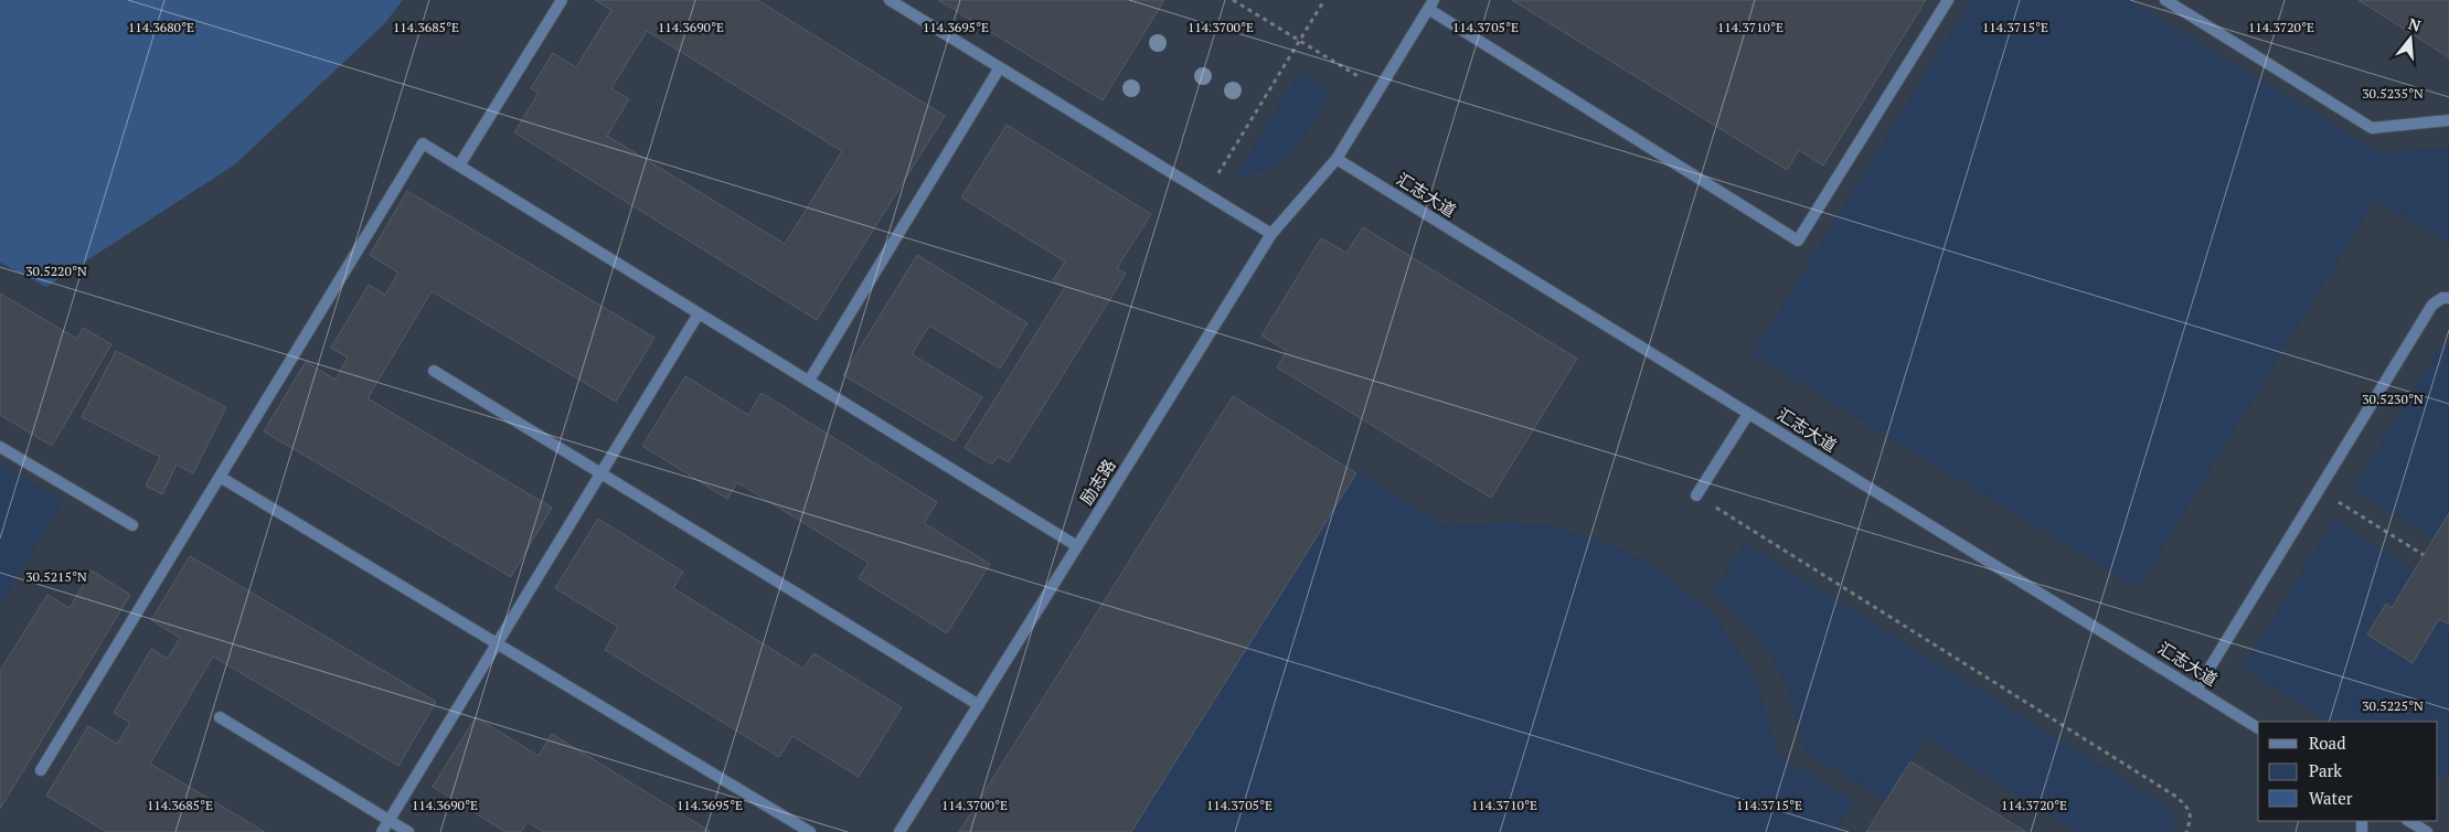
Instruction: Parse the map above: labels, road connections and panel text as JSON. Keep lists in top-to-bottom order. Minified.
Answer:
{"streets":{"street":["汇志大道","励志路"]},"crossings":[["汇志大道","励志路"]],"legend":["Road","Park","Water"],"north":"top","coordinates":["114.3680°E","114.3685°E","114.3690°E","114.3695°E","114.3700°E","114.3705°E","114.3710°E","114.3715°E","114.3720°E","30.5235°N","30.5220°N","30.5230°N","30.5215°N","30.5225°N"]}
